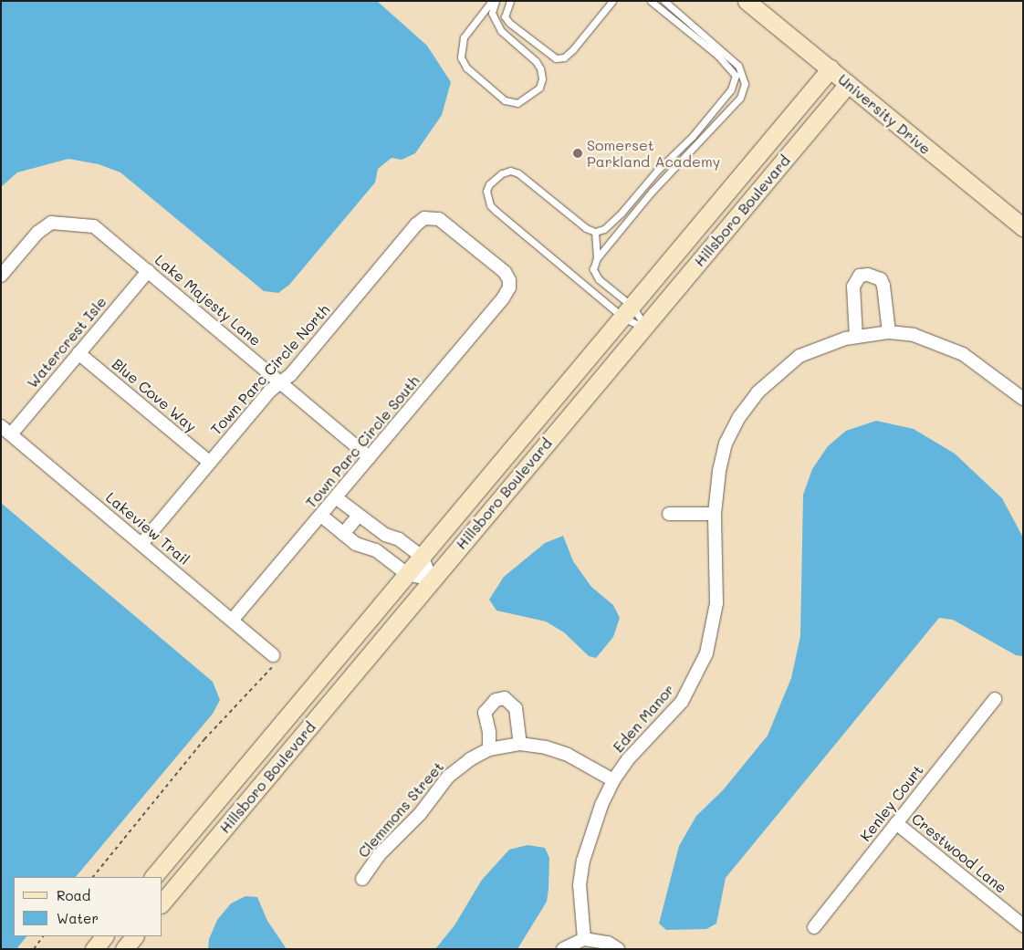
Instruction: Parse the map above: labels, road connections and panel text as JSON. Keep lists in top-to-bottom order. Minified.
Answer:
{"streets":{"street":["University Drive","Hillsboro Boulevard","Lake Majesty Lane","Watercrest Isle","Town Parc Circle North","Blue Cove Way","Town Parc Circle South","Lakeview Trail","Eden Manor","Kenley Court","Clemmons Street","Crestwood Lane"]},"crossings":[["University Drive","Hillsboro Boulevard"],["Lake Majesty Lane","Watercrest Isle"],["Lake Majesty Lane","Town Parc Circle North"],["Lake Majesty Lane","Town Parc Circle South"],["Watercrest Isle","Blue Cove Way"],["Watercrest Isle","Lakeview Trail"],["Town Parc Circle North","Blue Cove Way"],["Town Parc Circle North","Town Parc Circle South"],["Town Parc Circle North","Lakeview Trail"],["Town Parc Circle South","Lakeview Trail"],["Eden Manor","Clemmons Street"],["Kenley Court","Crestwood Lane"]],"places":["Somerset Parkland Academy"],"legend":["Road","Water"]}
